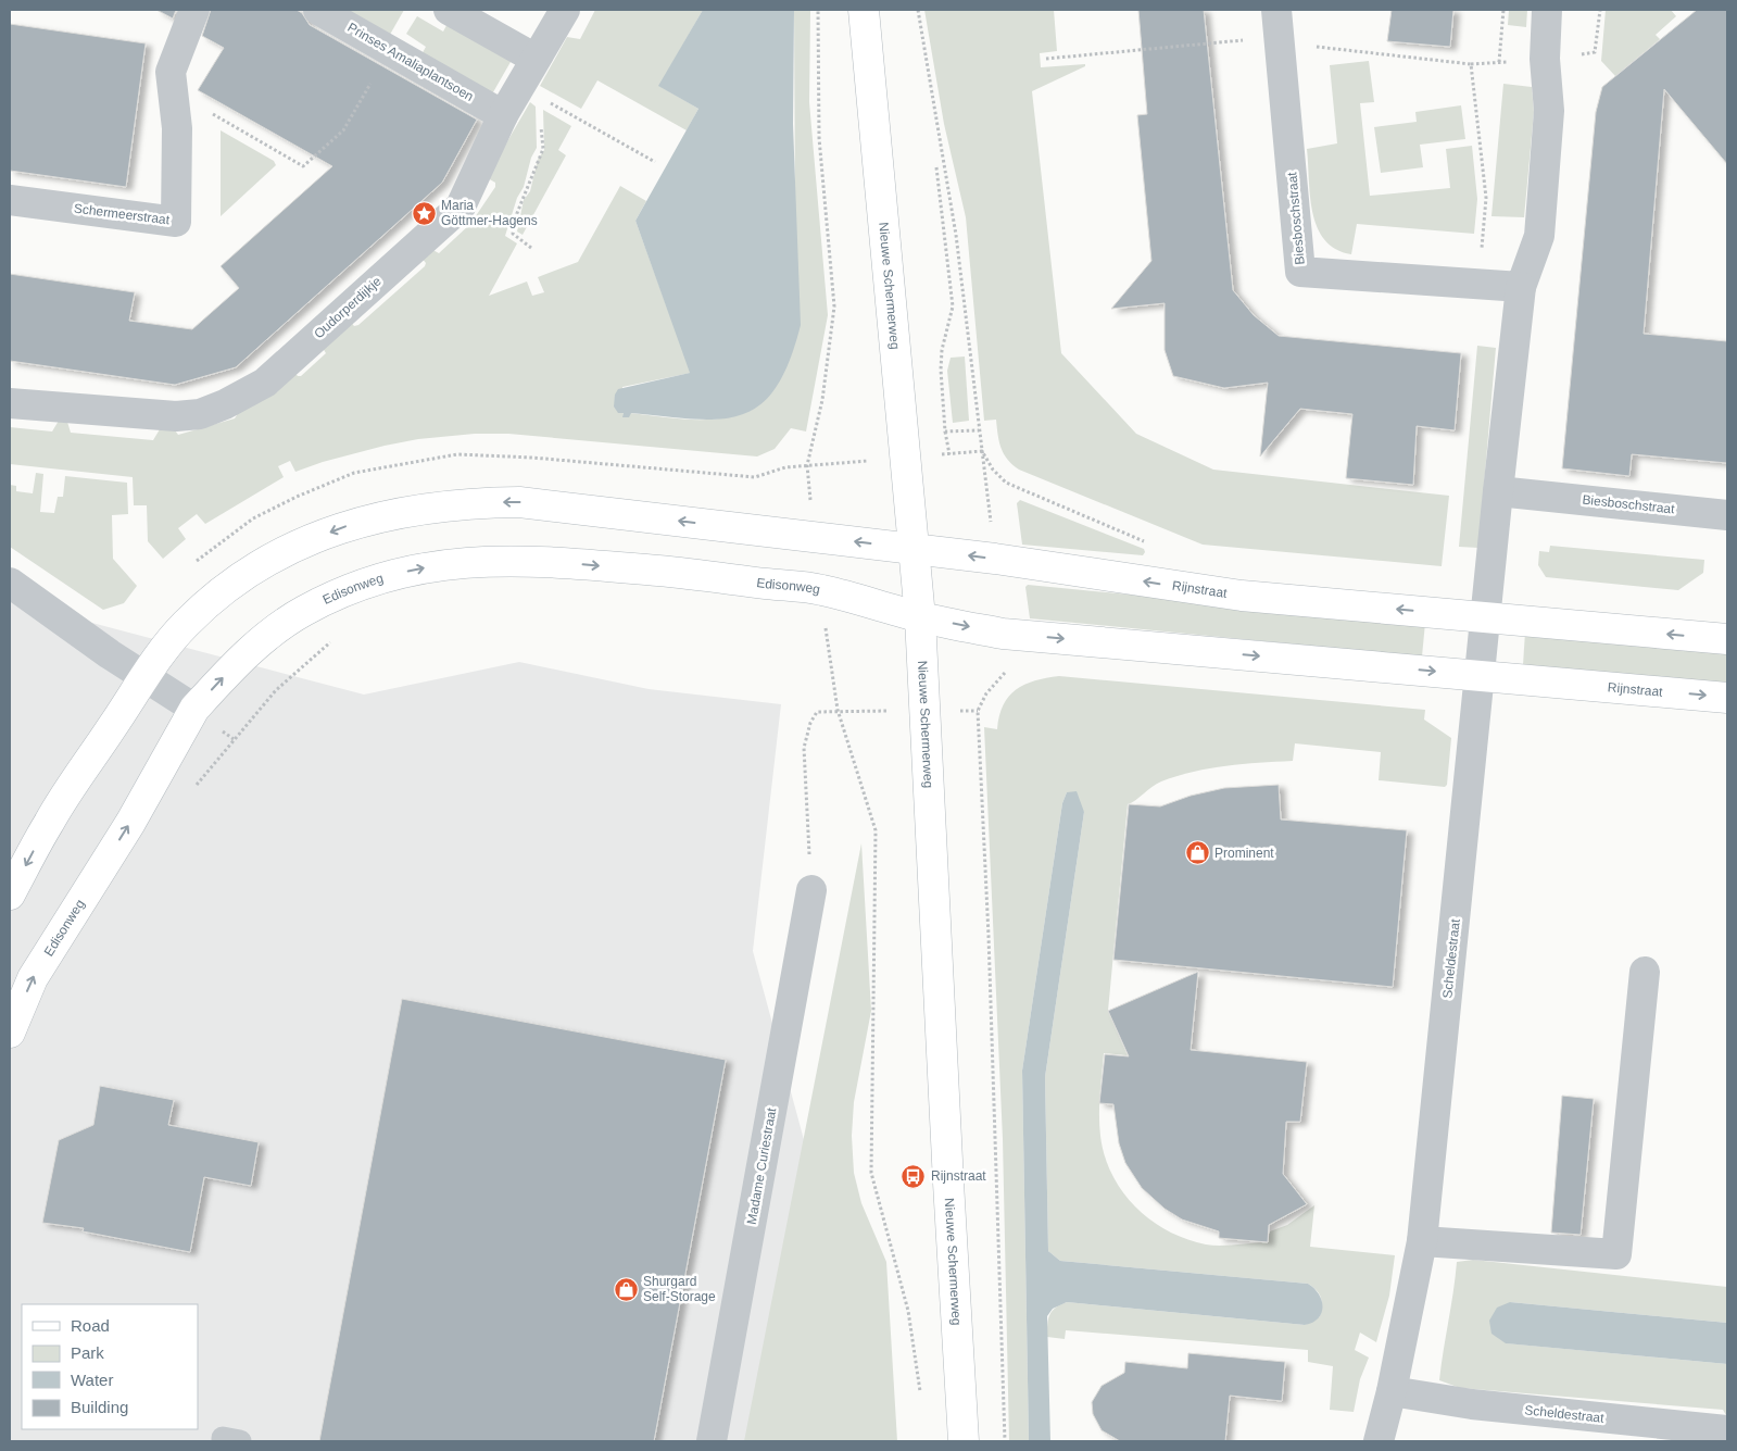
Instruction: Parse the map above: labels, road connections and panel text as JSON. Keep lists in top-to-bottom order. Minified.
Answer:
{"streets":{"street":["Prinses Amaliaplantsoen","Schermeerstraat","Biesboschstraat","Nieuwe Schermerweg","Oudorperdijkje","Edisonweg","Rijnstraat","Scheldestraat","Madame Curiestraat"]},"crossings":[["Prinses Amaliaplantsoen","Oudorperdijkje"],["Nieuwe Schermerweg","Edisonweg"],["Nieuwe Schermerweg","Rijnstraat"],["Edisonweg","Rijnstraat"],["Rijnstraat","Scheldestraat"]],"one_way":["Edisonweg"],"places":{"place":["Maria Göttmer-Hagens"],"shop":["Prominent","Shurgard Self-Storage"],"bus stop":["Rijnstraat"]},"legend":["Road","Park","Water","Building"]}
